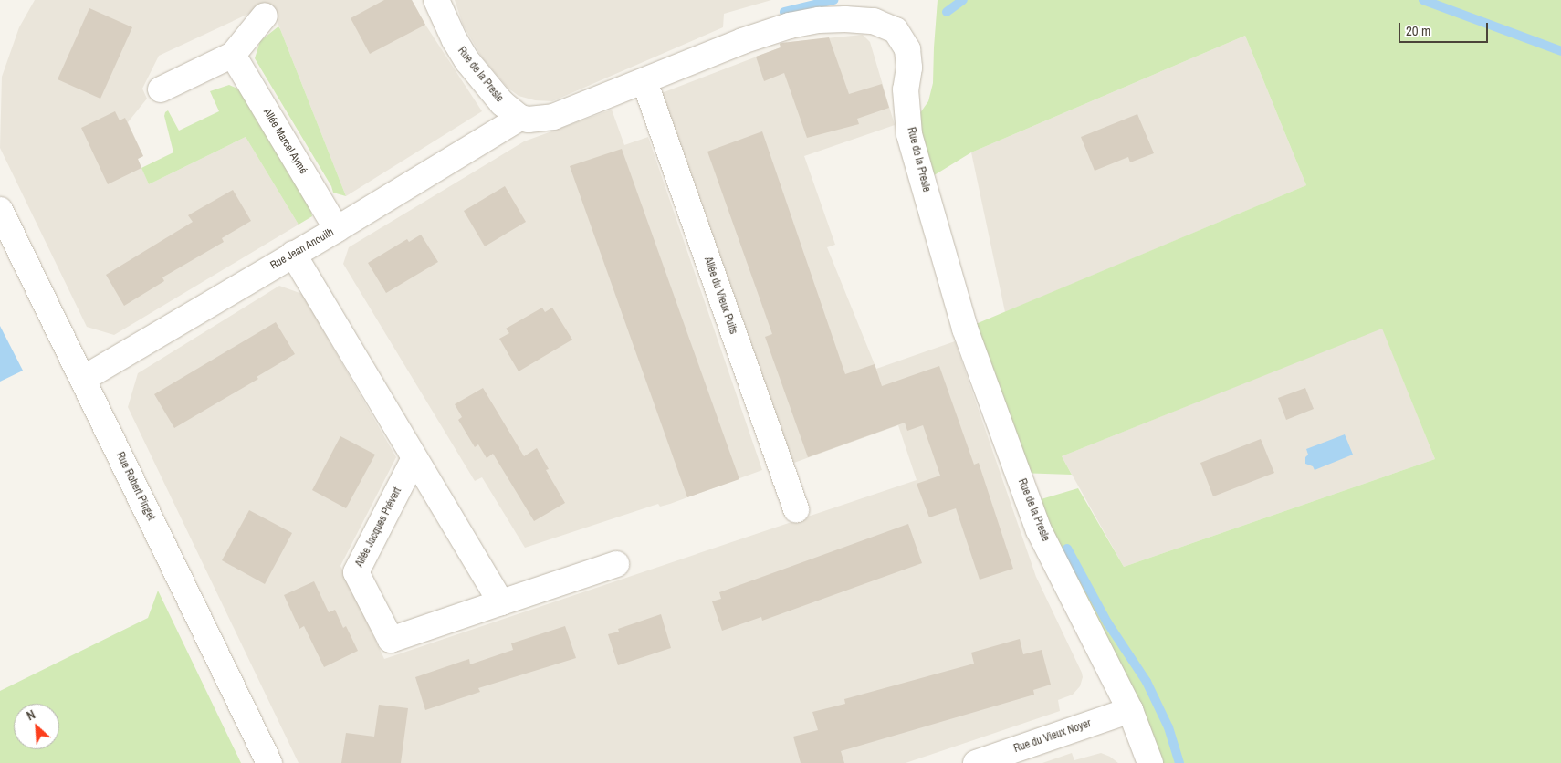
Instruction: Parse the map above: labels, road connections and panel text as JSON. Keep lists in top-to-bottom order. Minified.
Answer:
{"streets":{"street":["Rue de la Presle","Allée Marcel Aymé","Rue Jean Anouilh","Allée du Vieux Puits","Rue Robert Pinget","Allée Jacques Prévert","Rue du Vieux Noyer"]},"crossings":[["Rue de la Presle","Rue Jean Anouilh"],["Rue de la Presle","Allée du Vieux Puits"],["Rue de la Presle","Rue du Vieux Noyer"],["Allée Marcel Aymé","Rue Jean Anouilh"],["Rue Jean Anouilh","Rue Robert Pinget"]],"scale_bar":"20 m","north":"top left"}
